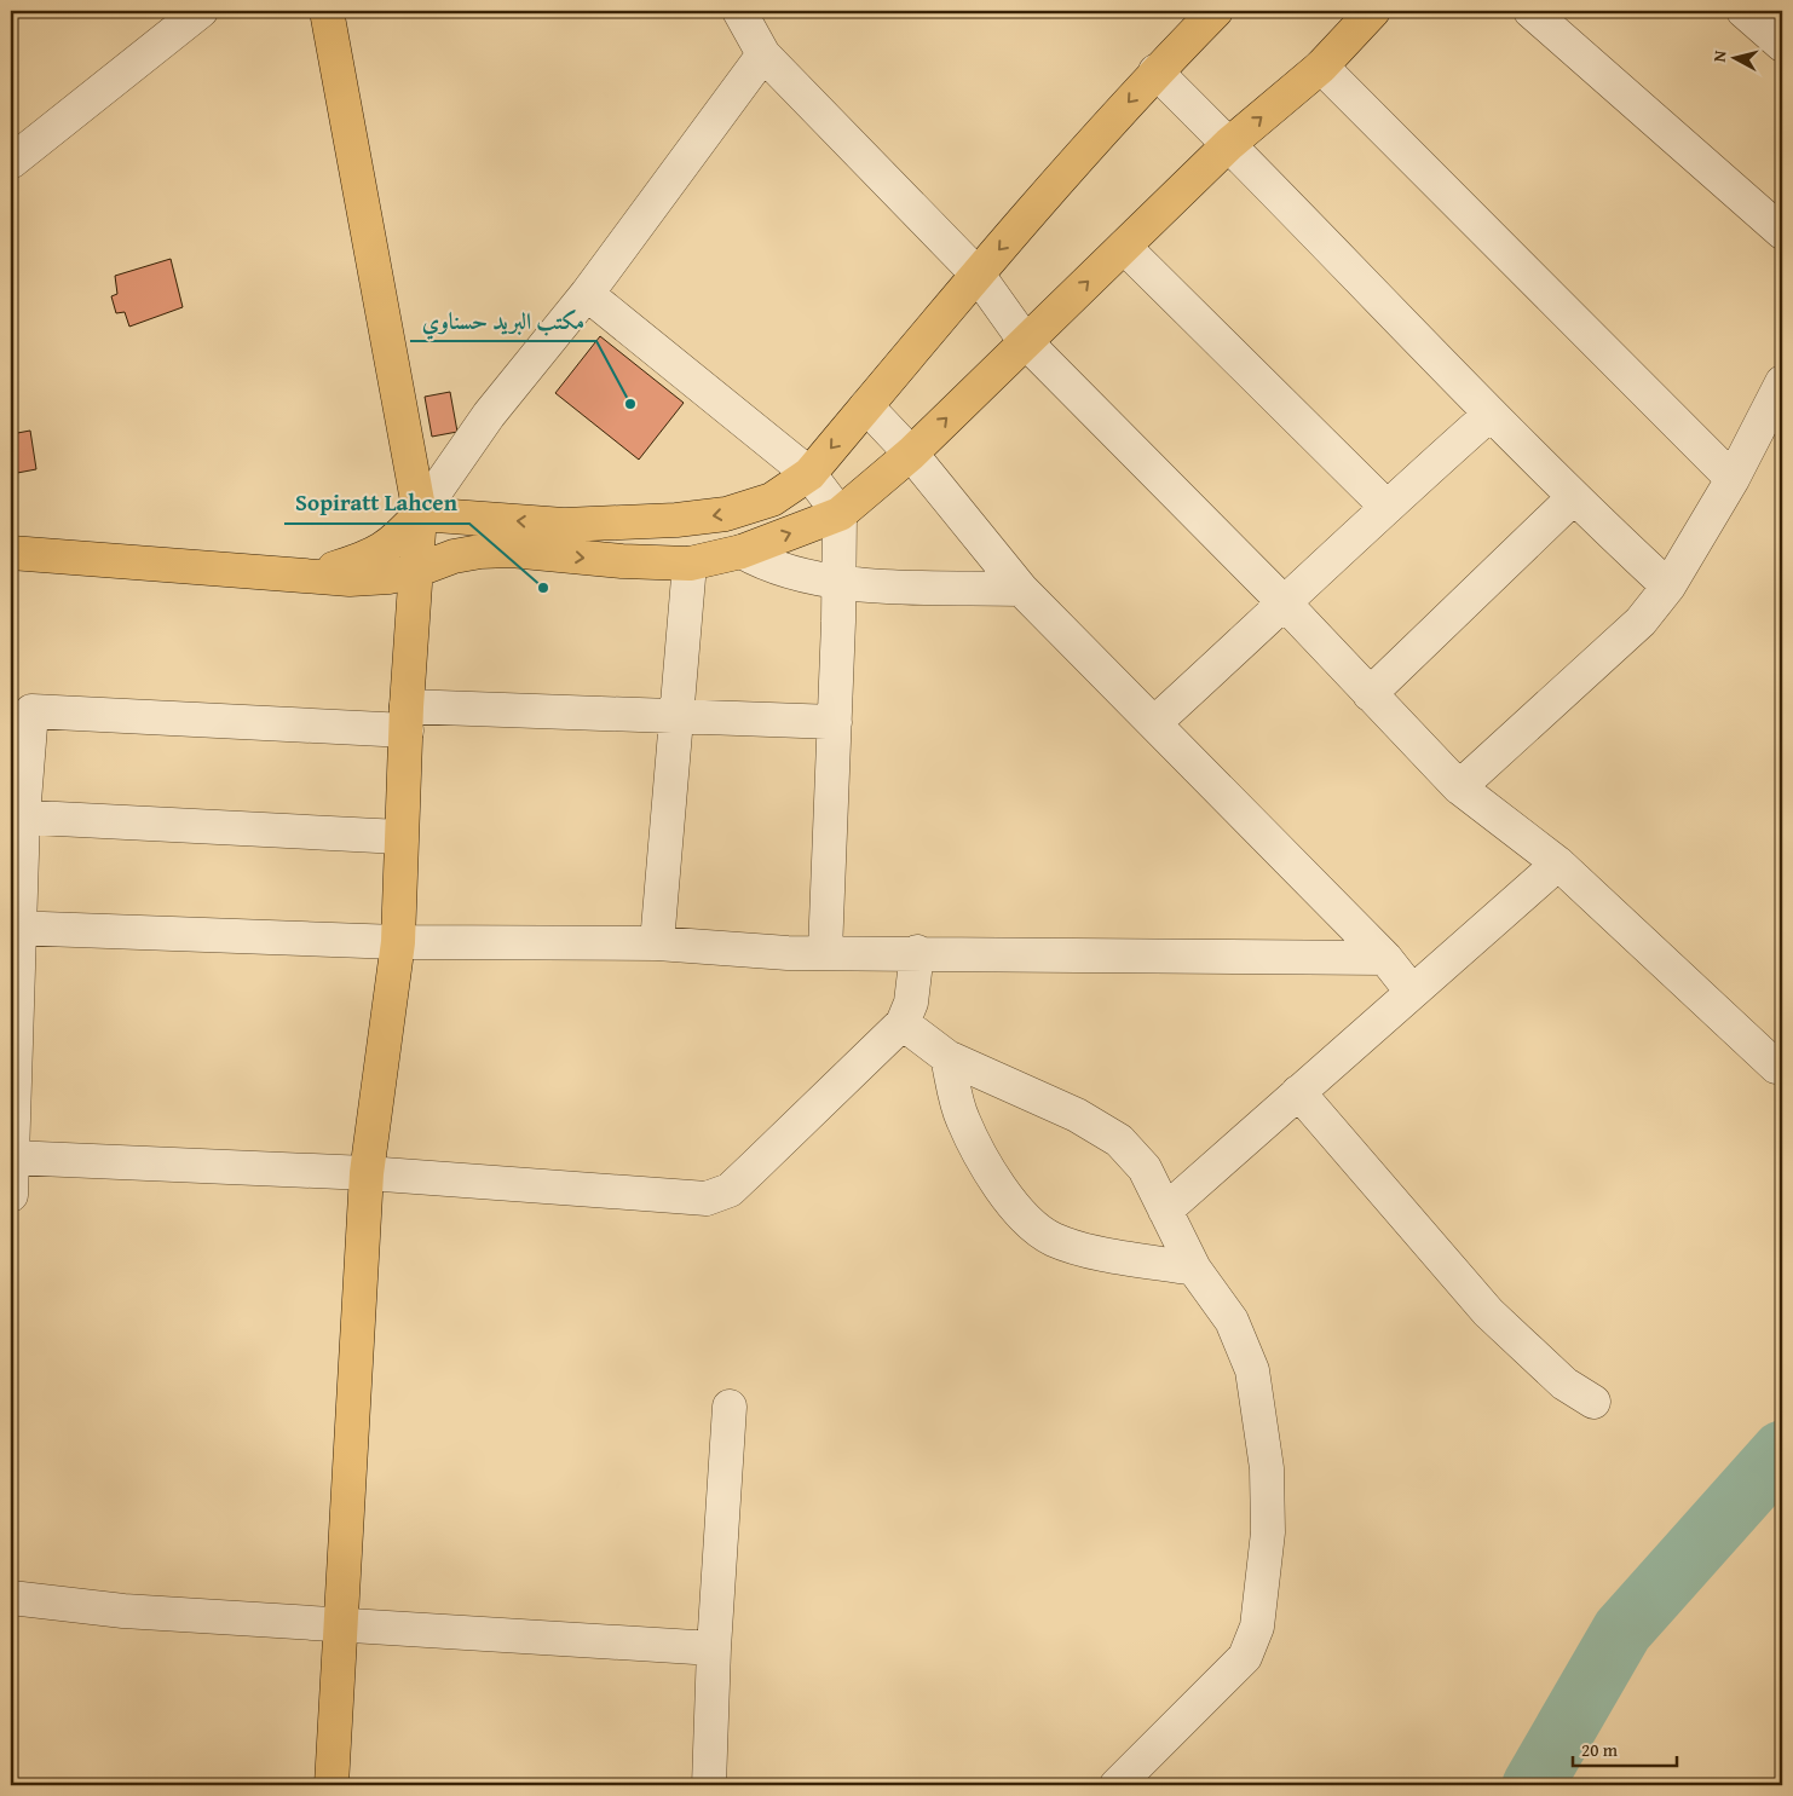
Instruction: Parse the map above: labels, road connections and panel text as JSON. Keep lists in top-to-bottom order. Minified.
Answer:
{"places":["مكتب البريد حسناوي","Sopiratt Lahcen"],"scale_bar":"20 m","north":"left"}
